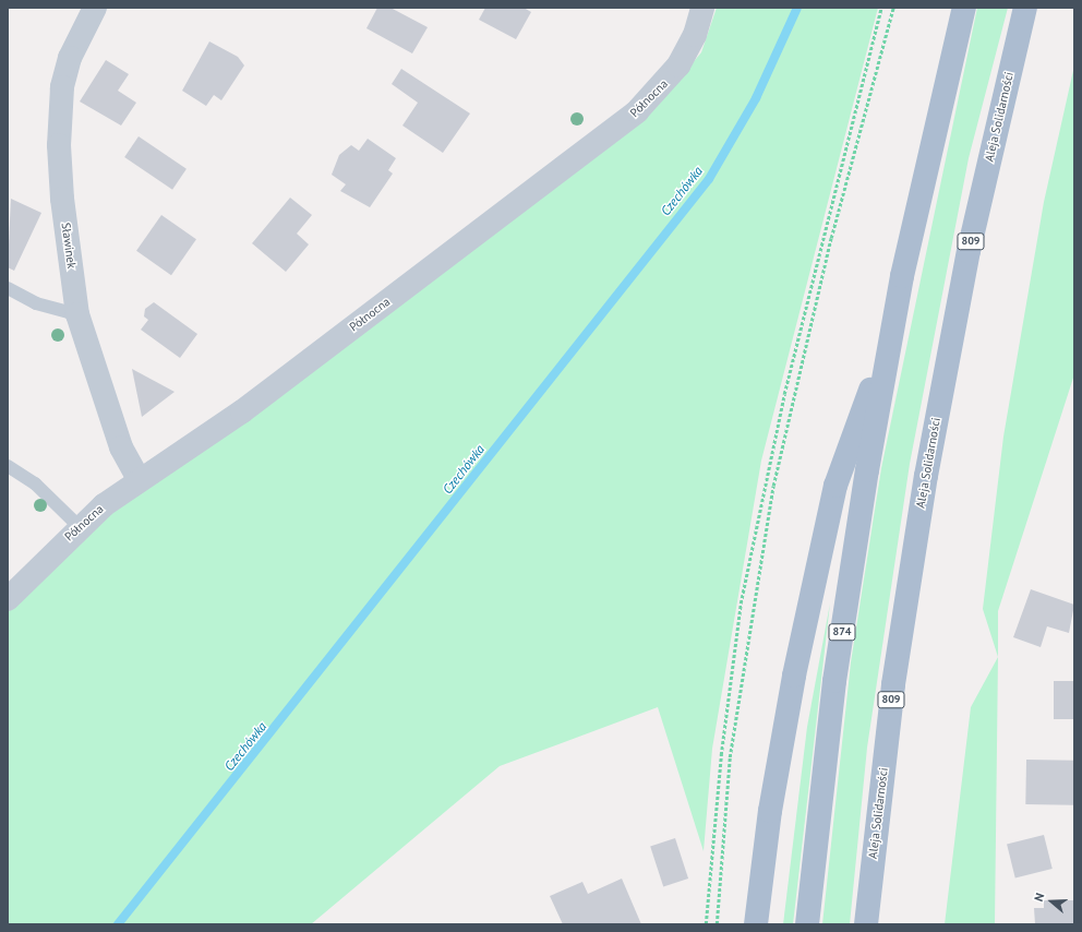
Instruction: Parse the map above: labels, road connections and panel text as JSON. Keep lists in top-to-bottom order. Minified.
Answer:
{"streets":{"main road":["Aleja Solidarności","809","874"],"street":["Północna","Sławinek"]},"crossings":[["Północna","Sławinek"]],"water":["Czechówka"],"north":"left"}
